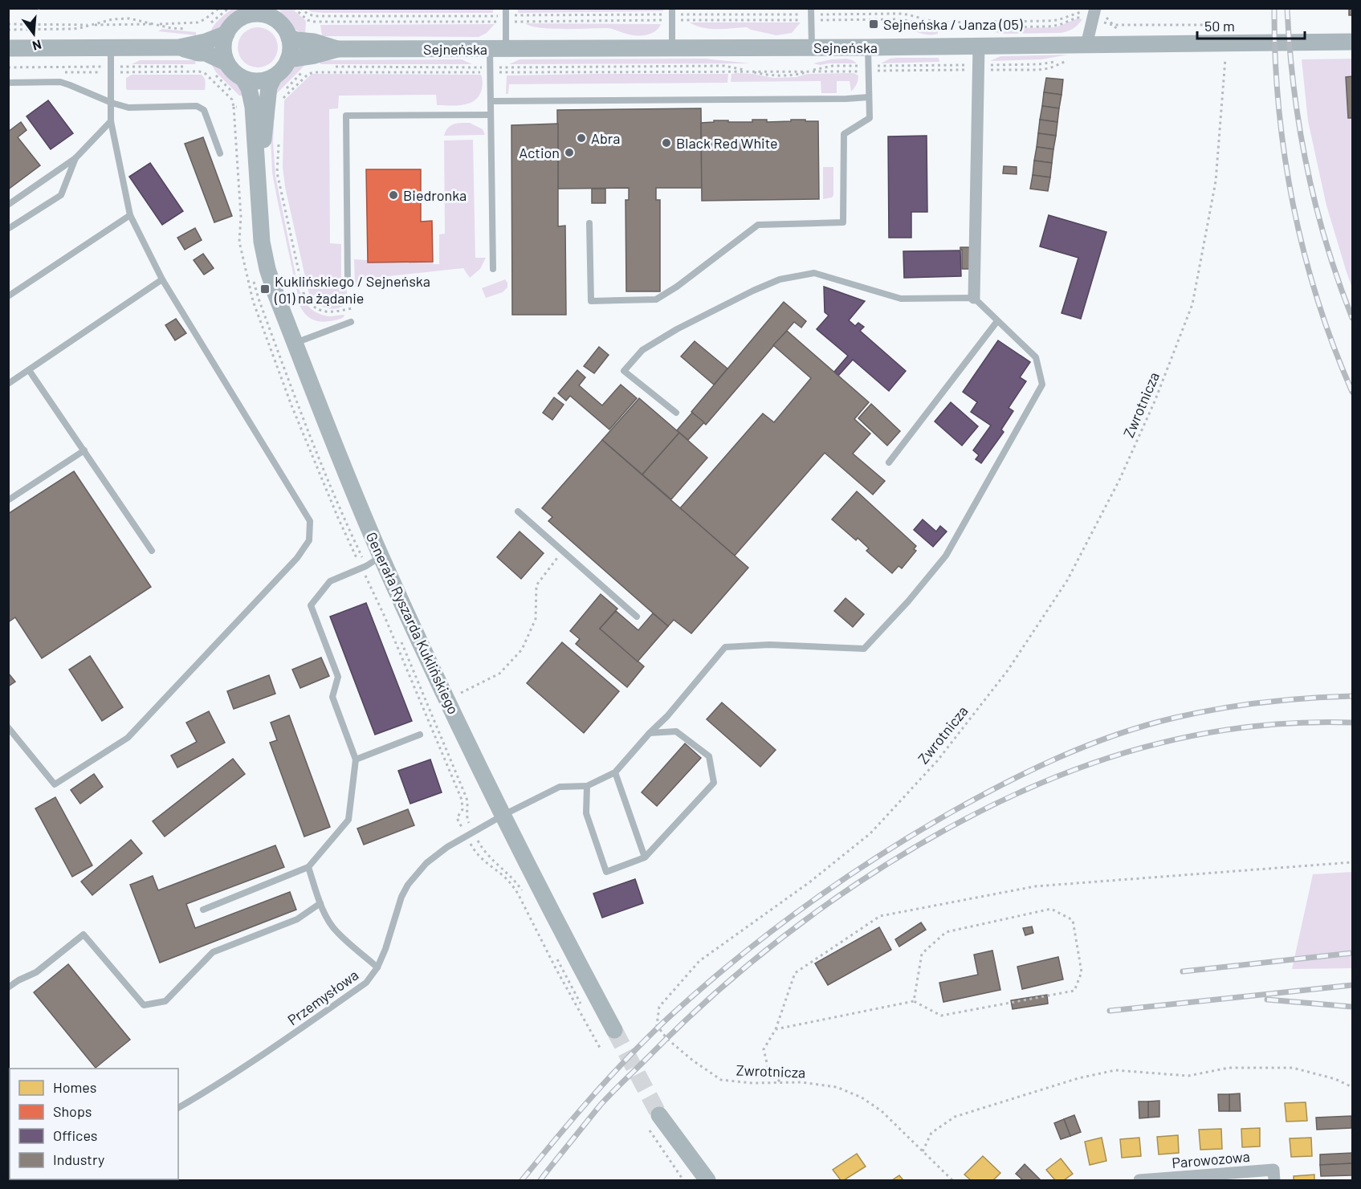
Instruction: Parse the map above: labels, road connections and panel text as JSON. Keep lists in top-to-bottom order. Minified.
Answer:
{"streets":{"main road":["Sejneńska","Generała Ryszarda Kuklińskiego"],"street":["Parowozowa"],"lane":["Przemysłowa"],"path":["Zwrotnicza"]},"crossings":[["Sejneńska","Zwrotnicza"],["Sejneńska","Generała Ryszarda Kuklińskiego"],["Generała Ryszarda Kuklińskiego","Przemysłowa"]],"places":{"transit":["Sejneńska / Janza (05)","Kuklińskiego / Sejneńska (01) na żądanie"],"other":["Abra","Black Red White","Action","Biedronka"]},"legend":["Homes","Shops","Offices","Industry"],"scale_bar":"50 m","north":"bottom"}
